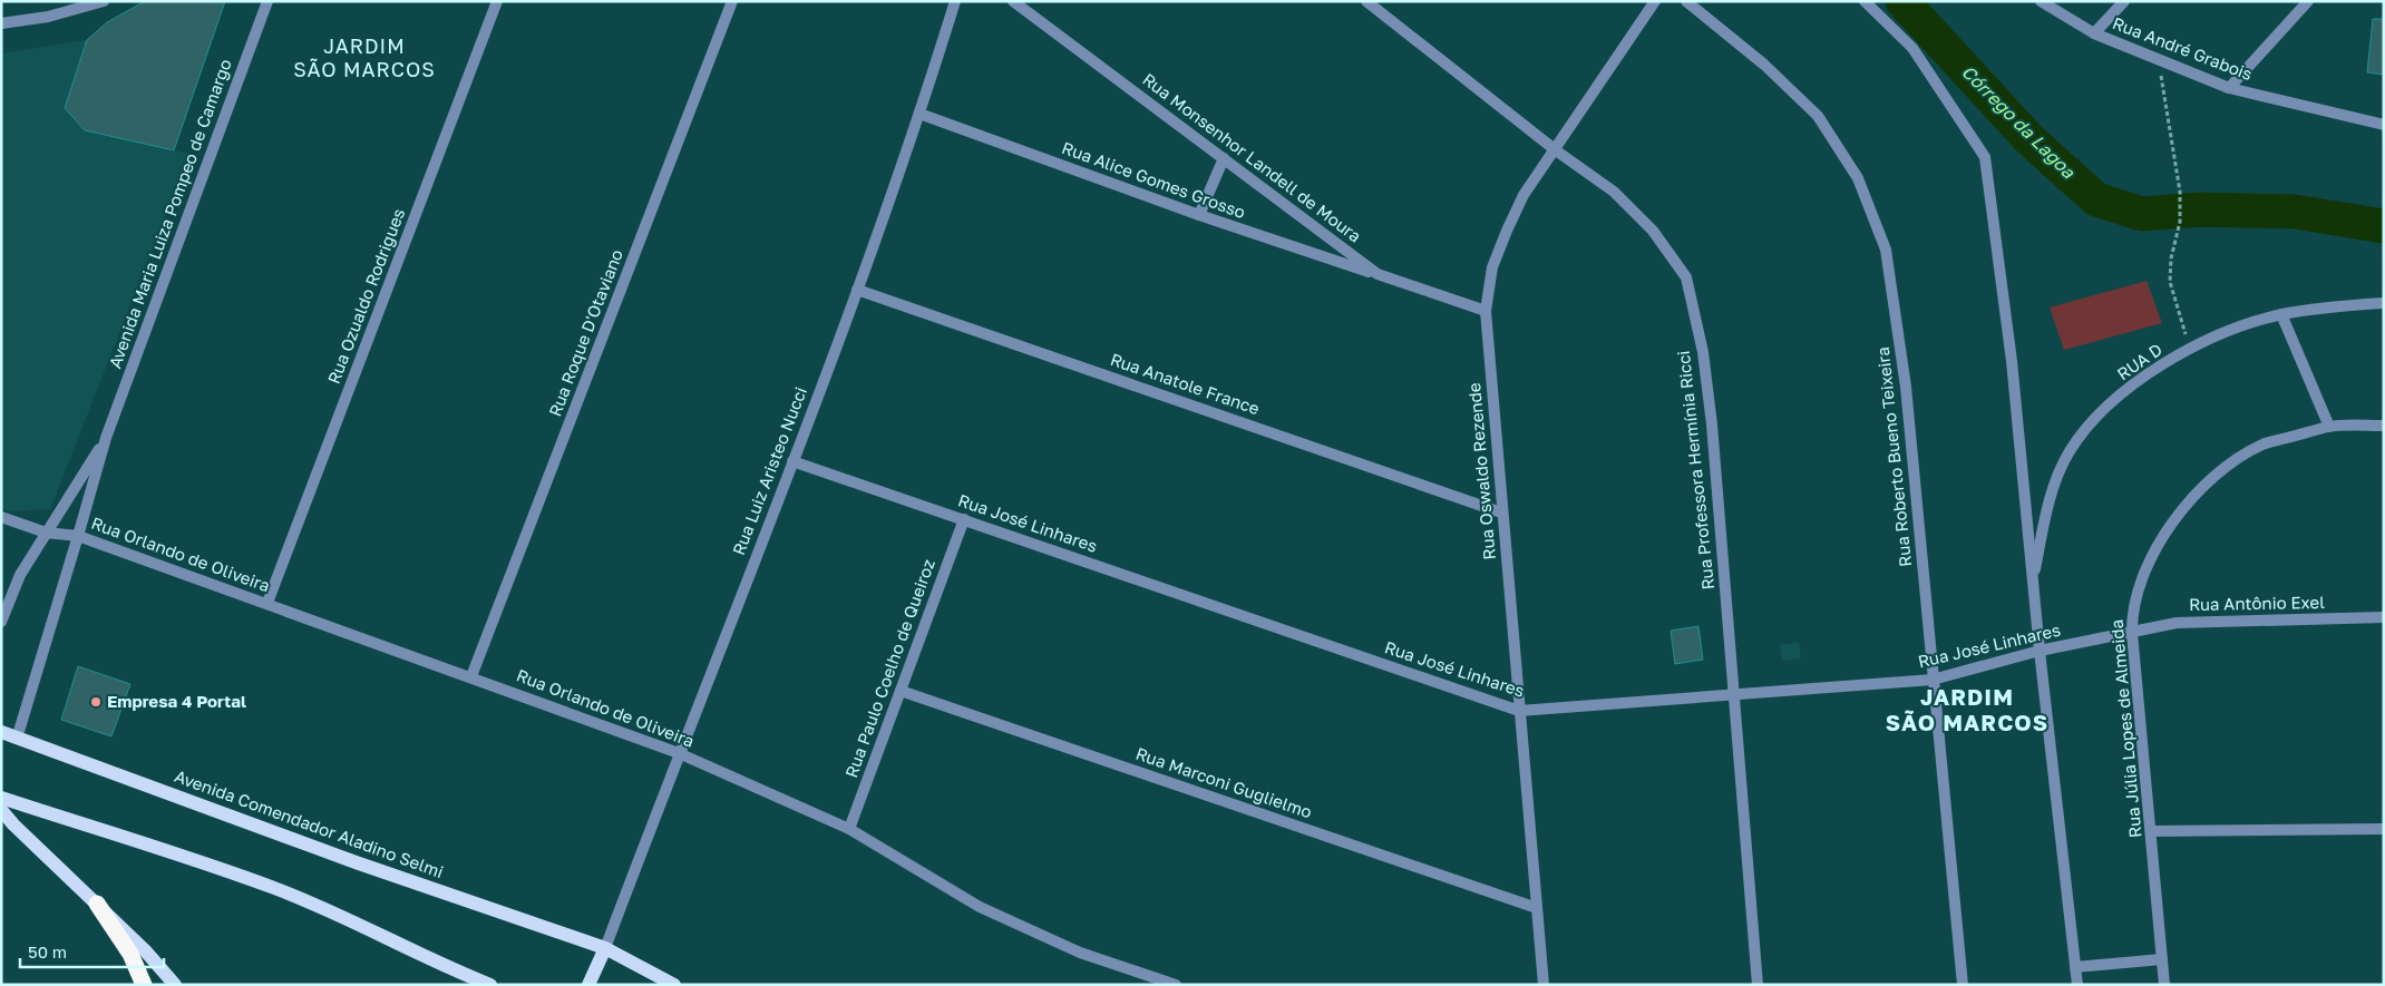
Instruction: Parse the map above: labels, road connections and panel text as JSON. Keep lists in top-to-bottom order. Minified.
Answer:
{"streets":{"main road":["Avenida Comendador Aladino Selmi"],"street":["Rua André Grabois","Rua Monsenhor Landell de Moura","Rua Alice Gomes Grosso","Avenida Maria Luiza Pompeo de Camargo","Rua Ozualdo Rodrigues","Rua Roque D'Otaviano","RUA D","Rua Anatole France","Rua Roberto Bueno Teixeira","Rua Professora Hermínia Ricci","Rua Luiz Aristeo Nucci","Rua Oswaldo Rezende","Rua José Linhares","Rua Orlando de Oliveira","Rua Antônio Exel","Rua Paulo Coelho de Queiroz","Rua Júlia Lopes de Almeida","Rua Marconi Guglielmo"]},"crossings":[["Rua Monsenhor Landell de Moura","Rua Alice Gomes Grosso"],["Rua Monsenhor Landell de Moura","Rua Oswaldo Rezende"],["Rua Alice Gomes Grosso","Rua Luiz Aristeo Nucci"],["Avenida Maria Luiza Pompeo de Camargo","Rua Orlando de Oliveira"],["Avenida Maria Luiza Pompeo de Camargo","Avenida Comendador Aladino Selmi"],["Rua Ozualdo Rodrigues","Rua Orlando de Oliveira"],["Rua Roque D'Otaviano","Rua Orlando de Oliveira"],["Rua Anatole France","Rua Luiz Aristeo Nucci"],["Rua Anatole France","Rua Oswaldo Rezende"],["Rua Roberto Bueno Teixeira","Rua José Linhares"],["Rua Professora Hermínia Ricci","Rua Oswaldo Rezende"],["Rua Professora Hermínia Ricci","Rua José Linhares"],["Rua Luiz Aristeo Nucci","Rua José Linhares"],["Rua Luiz Aristeo Nucci","Rua Orlando de Oliveira"],["Rua Luiz Aristeo Nucci","Avenida Comendador Aladino Selmi"],["Rua Oswaldo Rezende","Rua José Linhares"],["Rua Oswaldo Rezende","Rua Marconi Guglielmo"],["Rua José Linhares","Rua Antônio Exel"],["Rua José Linhares","Rua Paulo Coelho de Queiroz"],["Rua José Linhares","Rua Júlia Lopes de Almeida"],["Rua Orlando de Oliveira","Rua Paulo Coelho de Queiroz"],["Rua Antônio Exel","Rua Júlia Lopes de Almeida"],["Rua Paulo Coelho de Queiroz","Rua Marconi Guglielmo"]],"districts":["JARDIM SÃO MARCOS","JARDIM SÃO MARCOS"],"water":["Córrego da Lagoa"],"places":["Empresa 4 Portal"],"scale_bar":"50 m"}
